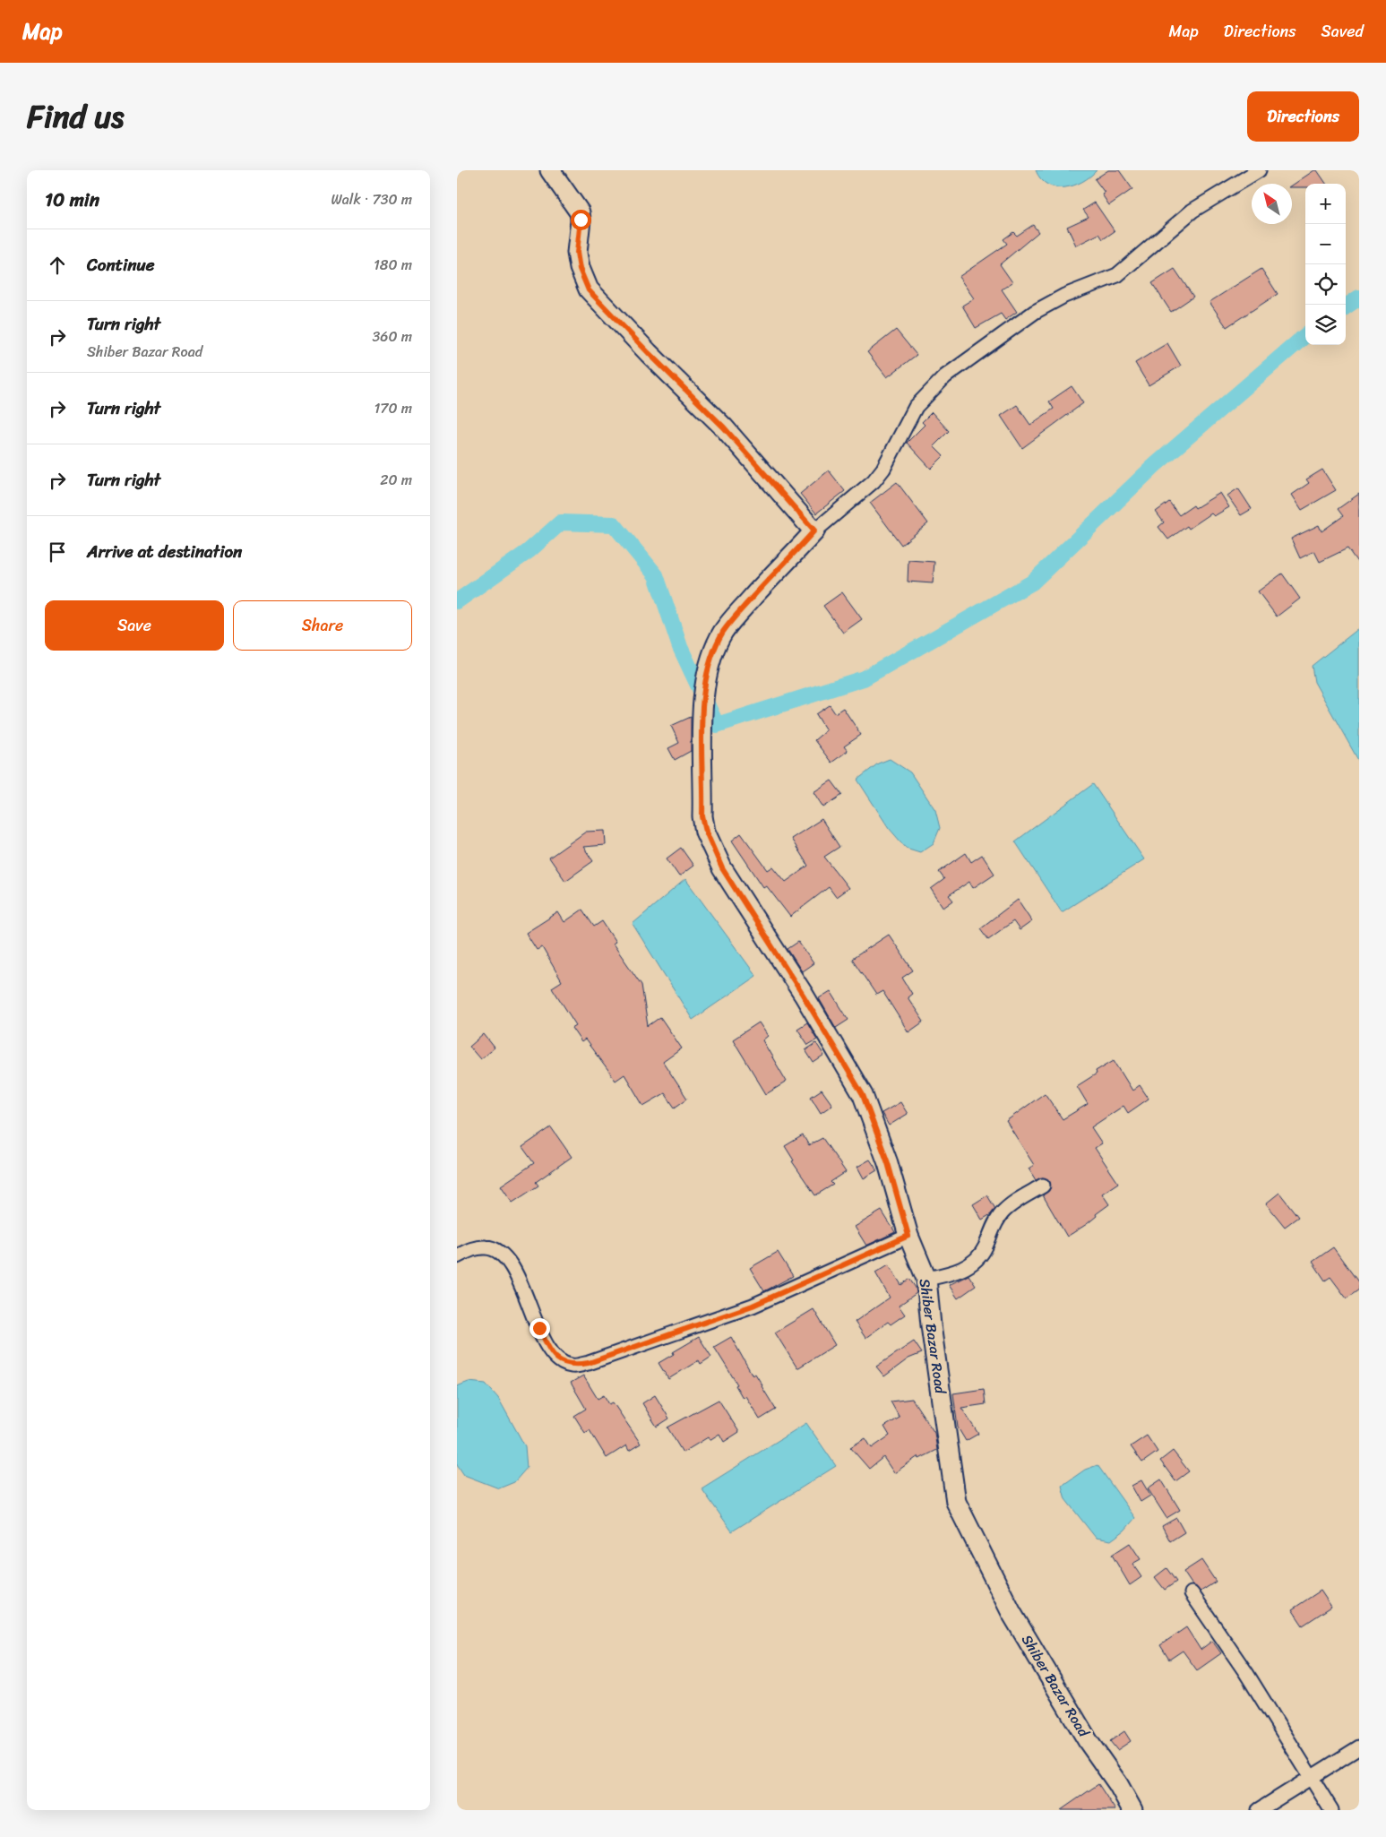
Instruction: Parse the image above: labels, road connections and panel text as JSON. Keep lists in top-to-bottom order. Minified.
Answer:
{"streets":{"street":["Shiber Bazar Road"]},"north":"top left","page":{"header":"Map","nav":["Map","Directions","Saved"],"title":"Find us","buttons":["Directions",["Save","Share"]],"heading":["10 min","Walk · 730 m"],"map_buttons":["+","−"],"list":[["Continue","180 m"],["Turn right","Shiber Bazar Road","360 m"],["Turn right","170 m"],["Turn right","20 m"],"Arrive at destination"]}}
